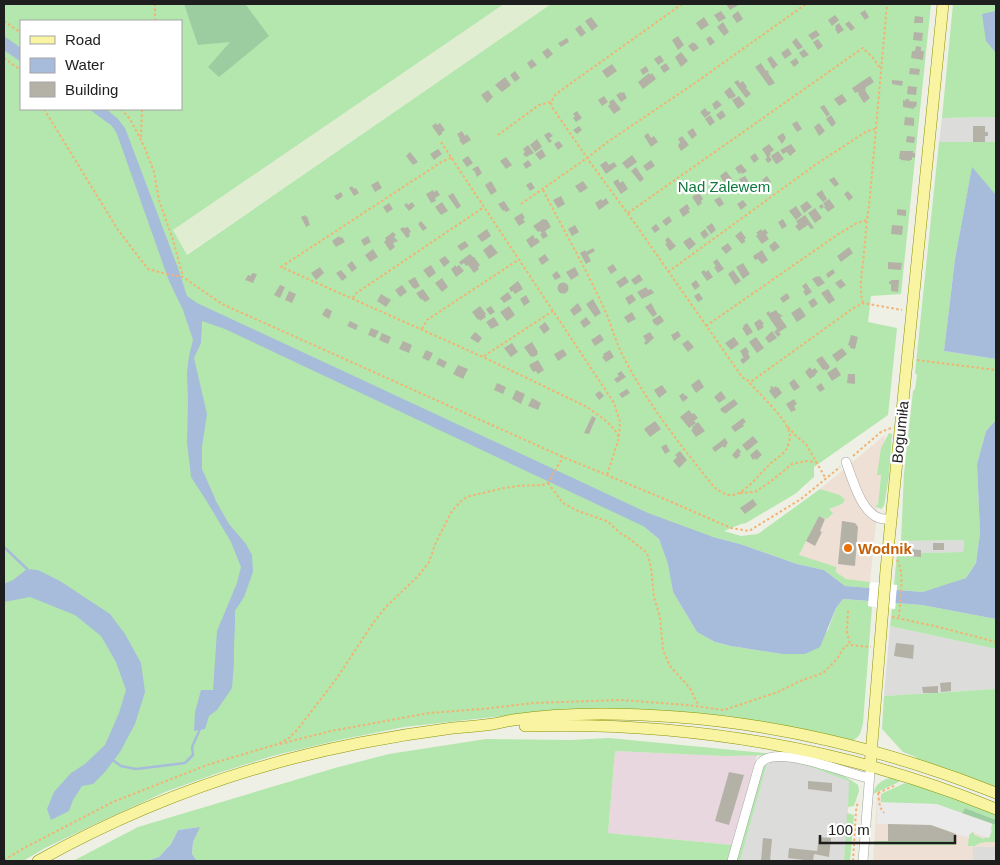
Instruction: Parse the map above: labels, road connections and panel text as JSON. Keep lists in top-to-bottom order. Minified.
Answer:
{"streets":{"main road":["Bogumiła"]},"parks":["Nad Zalewem"],"places":["Wodnik"],"legend":["Road","Water","Building"],"scale_bar":"100 m"}
